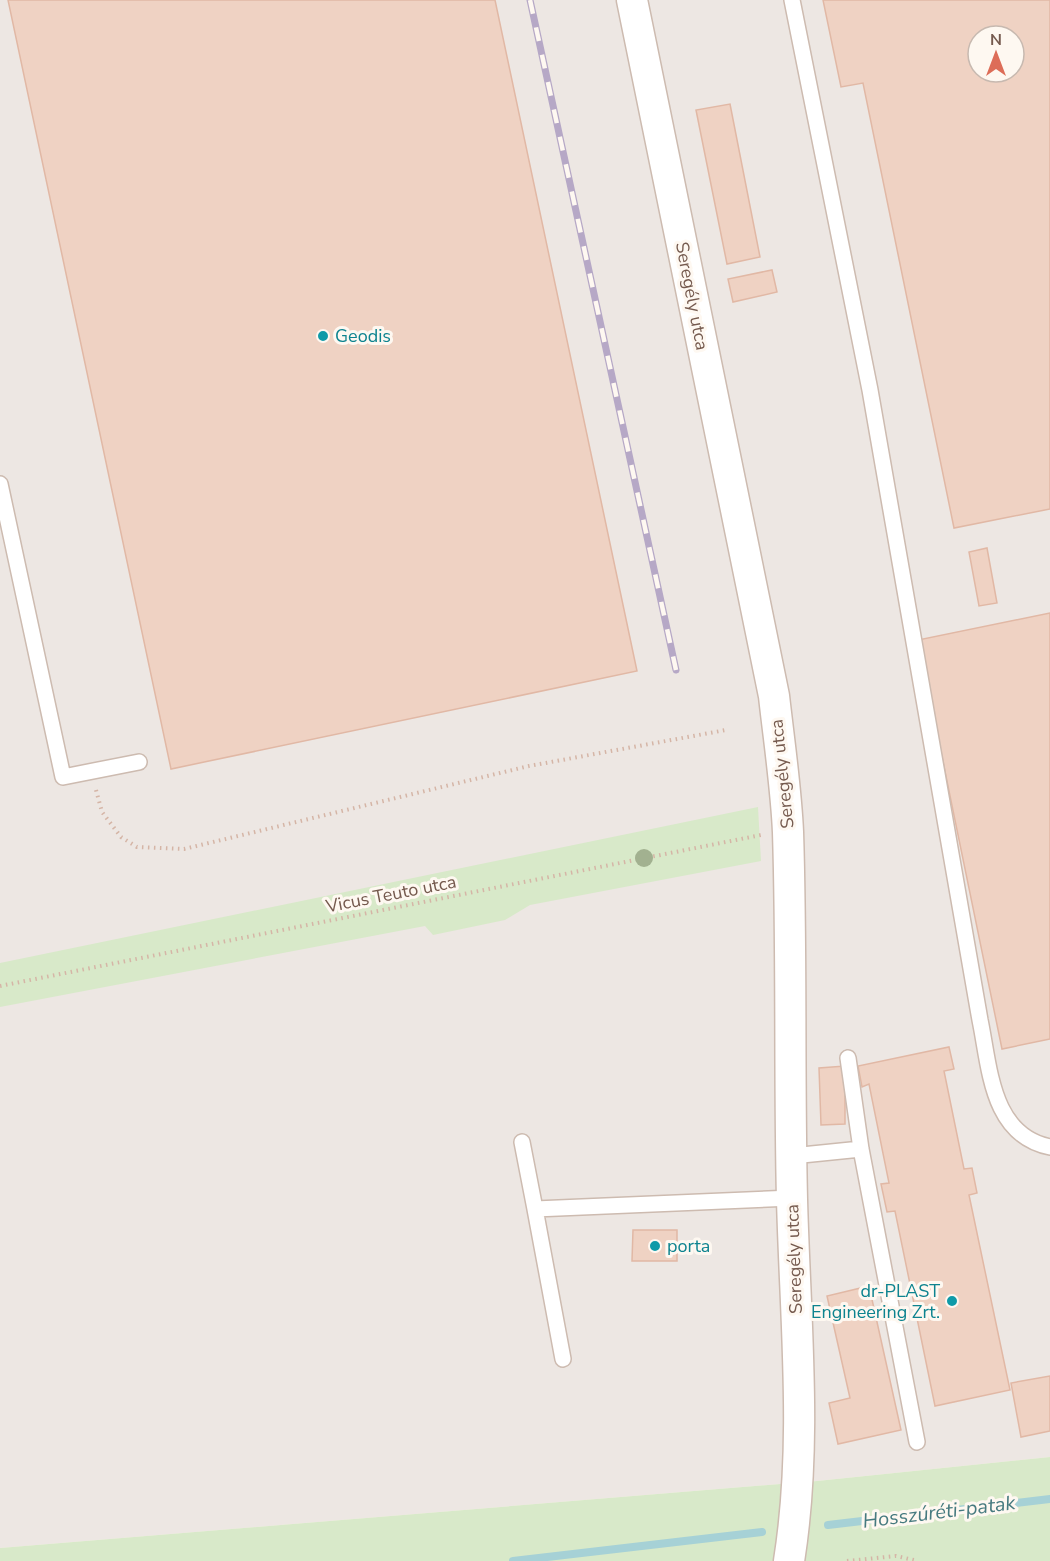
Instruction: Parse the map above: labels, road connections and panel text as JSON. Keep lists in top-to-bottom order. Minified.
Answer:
{"streets":{"street":["Seregély utca"],"path":["Vicus Teuto utca"]},"crossings":[["Seregély utca","Vicus Teuto utca"]],"water":["Hosszúréti-patak"],"places":["Geodis","porta","dr-PLAST Engineering Zrt."],"north":"top"}
